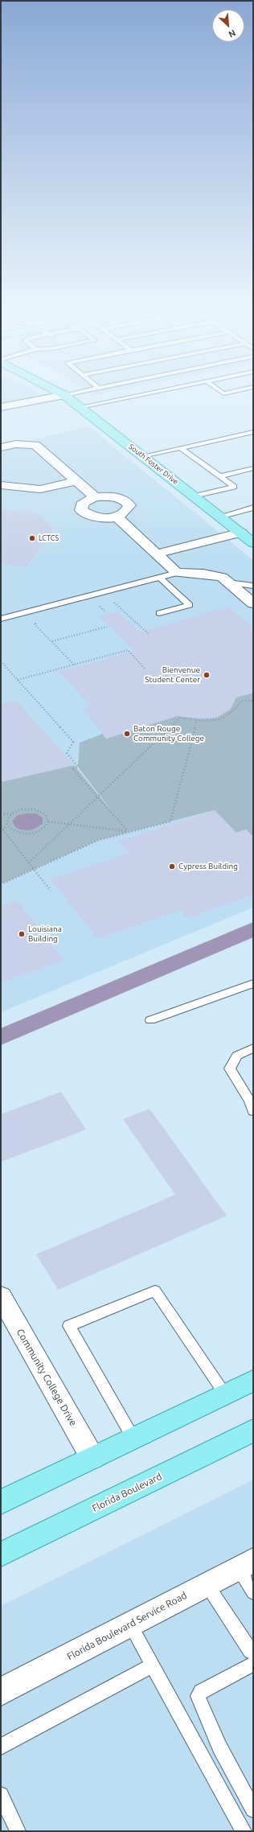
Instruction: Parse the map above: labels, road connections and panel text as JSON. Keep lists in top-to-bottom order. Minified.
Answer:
{"streets":{"main road":["South Foster Drive","Florida Boulevard"],"street":["Community College Drive","Florida Boulevard Service Road"]},"places":["LCTCS","Bienvenue Student Center","Baton Rouge Community College","Cypress Building","Louisiana Building"],"north":"bottom right"}
